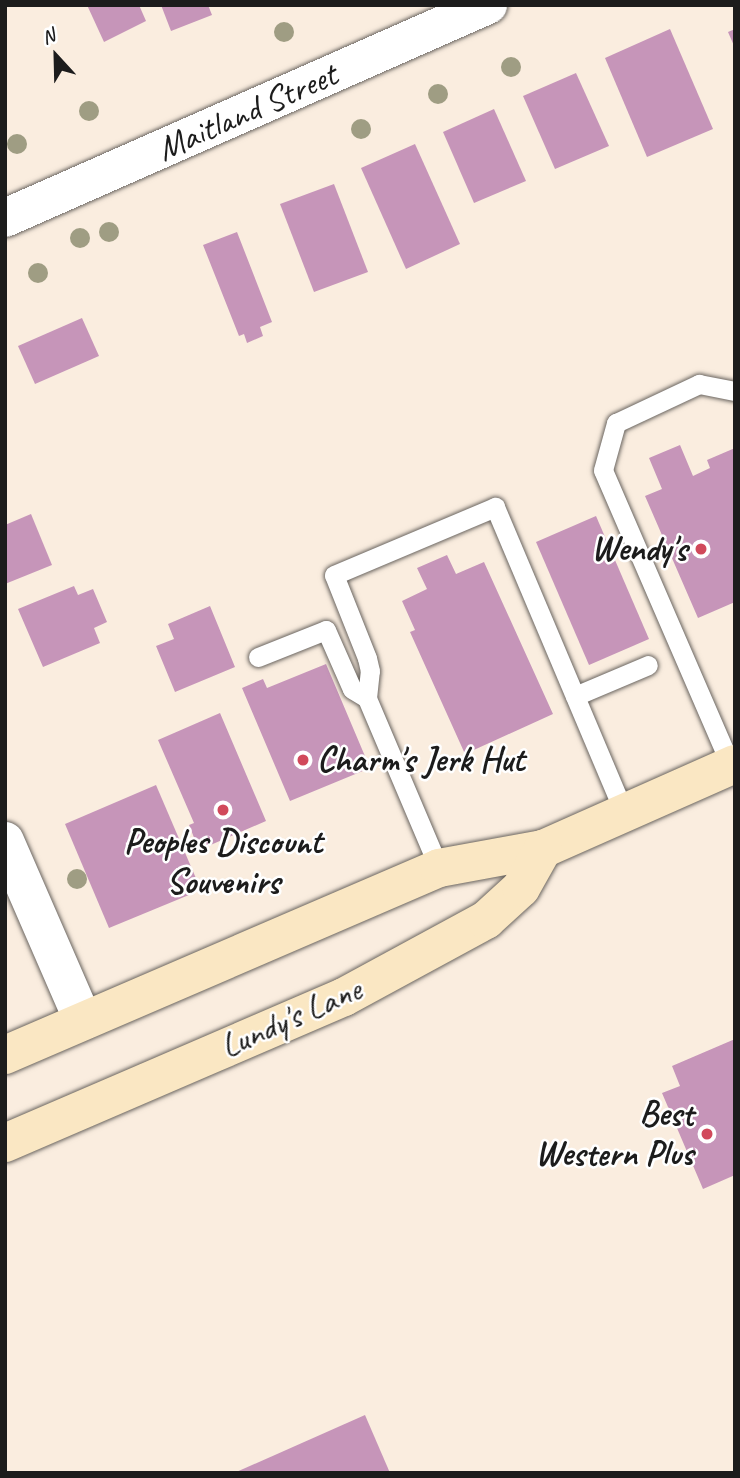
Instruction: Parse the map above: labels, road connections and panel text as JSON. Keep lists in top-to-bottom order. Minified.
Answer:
{"streets":{"main road":["Lundy's Lane"],"street":["Maitland Street"]},"places":["Wendy's","Charm's Jerk Hut","Peoples Discount Souvenirs","Best Western Plus"],"north":"top"}
